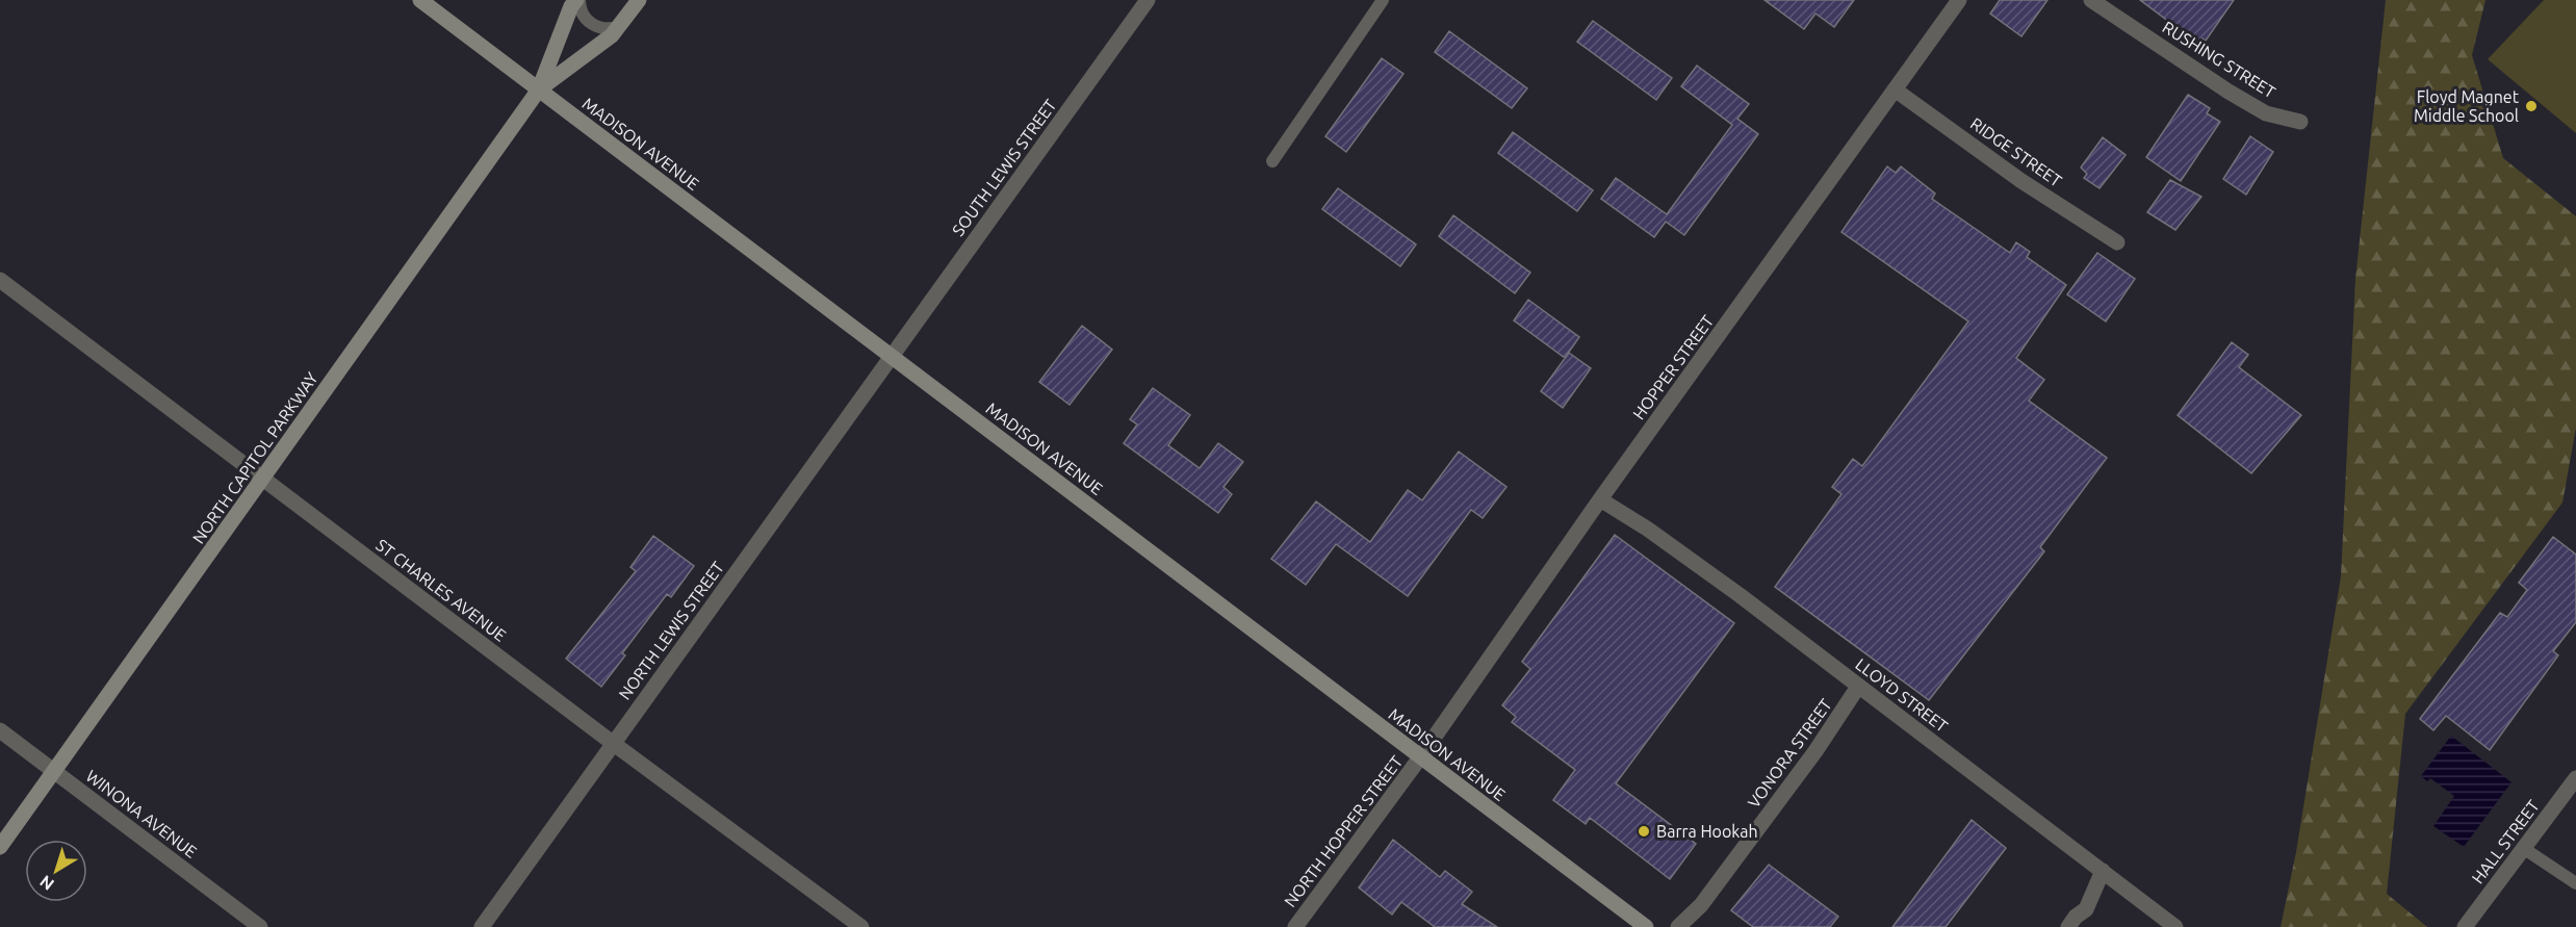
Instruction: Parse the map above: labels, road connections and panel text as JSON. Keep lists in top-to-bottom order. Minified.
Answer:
{"streets":{"main road":["MADISON AVENUE","NORTH CAPITOL PARKWAY"],"street":["RUSHING STREET","RIDGE STREET","SOUTH LEWIS STREET","HOPPER STREET","ST CHARLES AVENUE","NORTH LEWIS STREET","LLOYD STREET","VONORA STREET","WINONA AVENUE","NORTH HOPPER STREET","HALL STREET"]},"crossings":[["MADISON AVENUE","SOUTH LEWIS STREET"],["MADISON AVENUE","HOPPER STREET"],["MADISON AVENUE","NORTH CAPITOL PARKWAY"],["MADISON AVENUE","NORTH LEWIS STREET"],["MADISON AVENUE","NORTH HOPPER STREET"],["RIDGE STREET","HOPPER STREET"],["SOUTH LEWIS STREET","NORTH LEWIS STREET"],["HOPPER STREET","LLOYD STREET"],["HOPPER STREET","NORTH HOPPER STREET"],["NORTH CAPITOL PARKWAY","ST CHARLES AVENUE"],["NORTH CAPITOL PARKWAY","WINONA AVENUE"],["ST CHARLES AVENUE","NORTH LEWIS STREET"],["LLOYD STREET","VONORA STREET"]],"places":["Floyd Magnet Middle School","Barra Hookah"],"north":"bottom left"}
